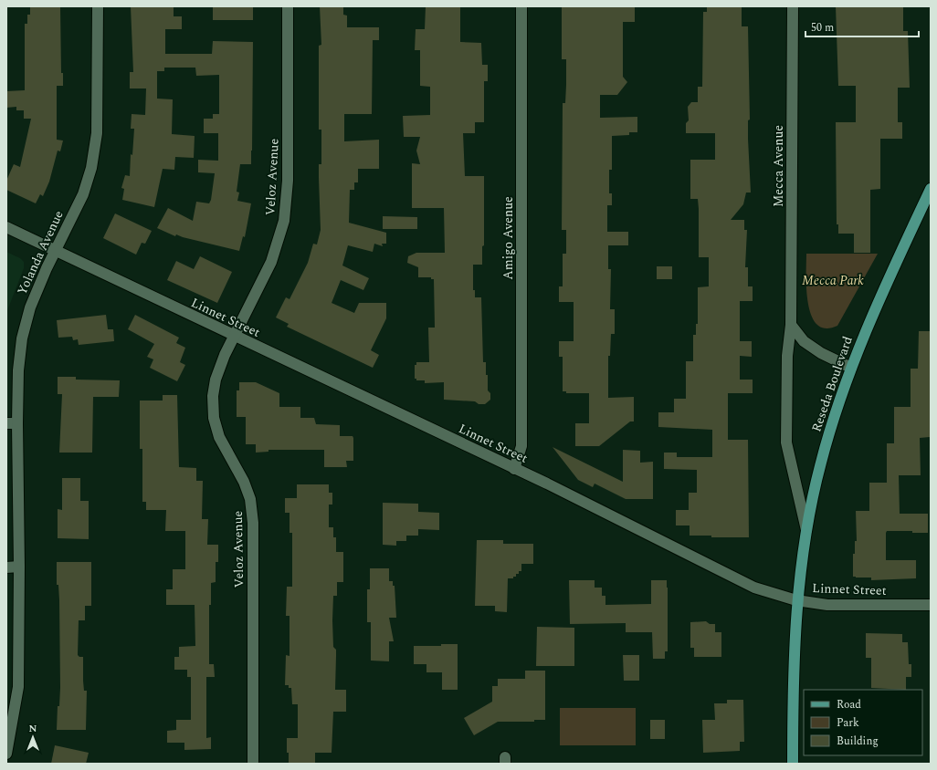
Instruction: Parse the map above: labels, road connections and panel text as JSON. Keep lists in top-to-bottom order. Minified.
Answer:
{"streets":{"main road":["Reseda Boulevard"],"street":["Mecca Avenue","Veloz Avenue","Amigo Avenue","Yolanda Avenue","Linnet Street"]},"crossings":[["Mecca Avenue","Reseda Boulevard"],["Veloz Avenue","Linnet Street"],["Amigo Avenue","Linnet Street"],["Yolanda Avenue","Linnet Street"],["Linnet Street","Reseda Boulevard"]],"parks":["Mecca Park"],"legend":["Road","Park","Building"],"scale_bar":"50 m","north":"top"}
